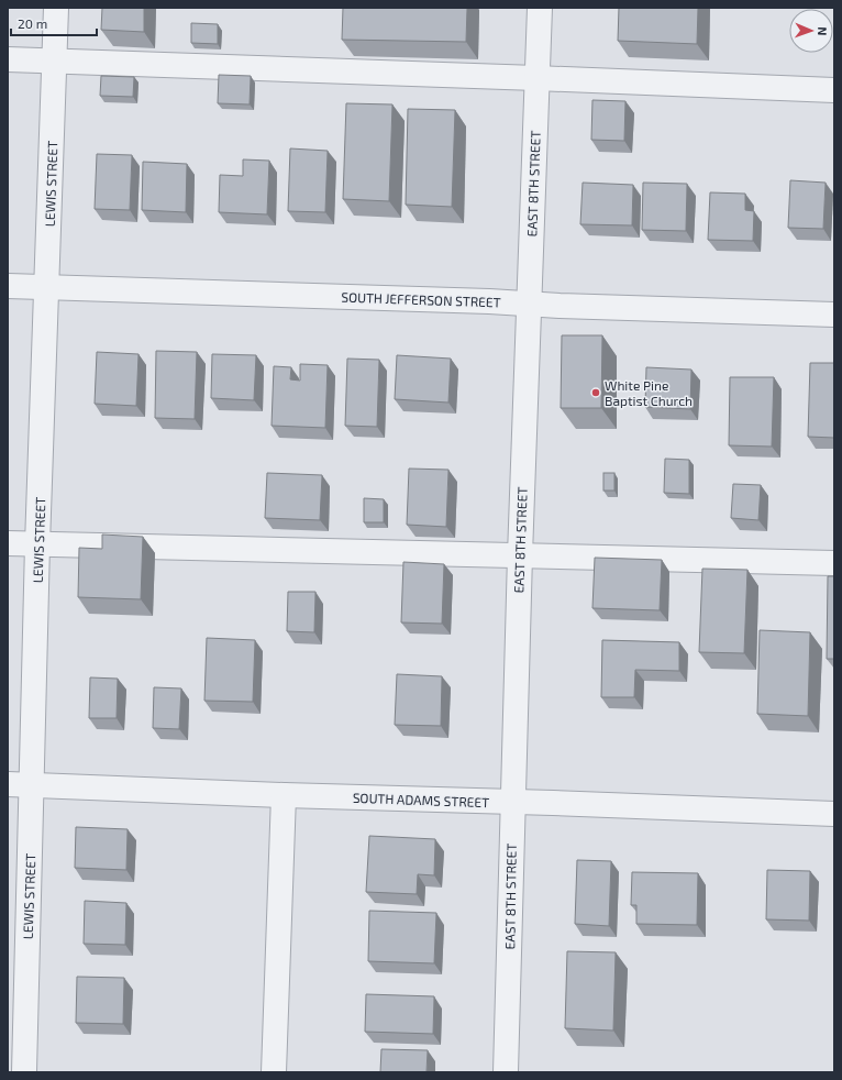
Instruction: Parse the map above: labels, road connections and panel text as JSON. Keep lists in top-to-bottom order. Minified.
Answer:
{"streets":{"street":["LEWIS STREET","EAST 8TH STREET","SOUTH JEFFERSON STREET","SOUTH ADAMS STREET"]},"crossings":[["LEWIS STREET","SOUTH JEFFERSON STREET"],["LEWIS STREET","SOUTH ADAMS STREET"],["EAST 8TH STREET","SOUTH JEFFERSON STREET"],["EAST 8TH STREET","SOUTH ADAMS STREET"]],"places":["White Pine Baptist Church"],"scale_bar":"20 m","north":"right"}
